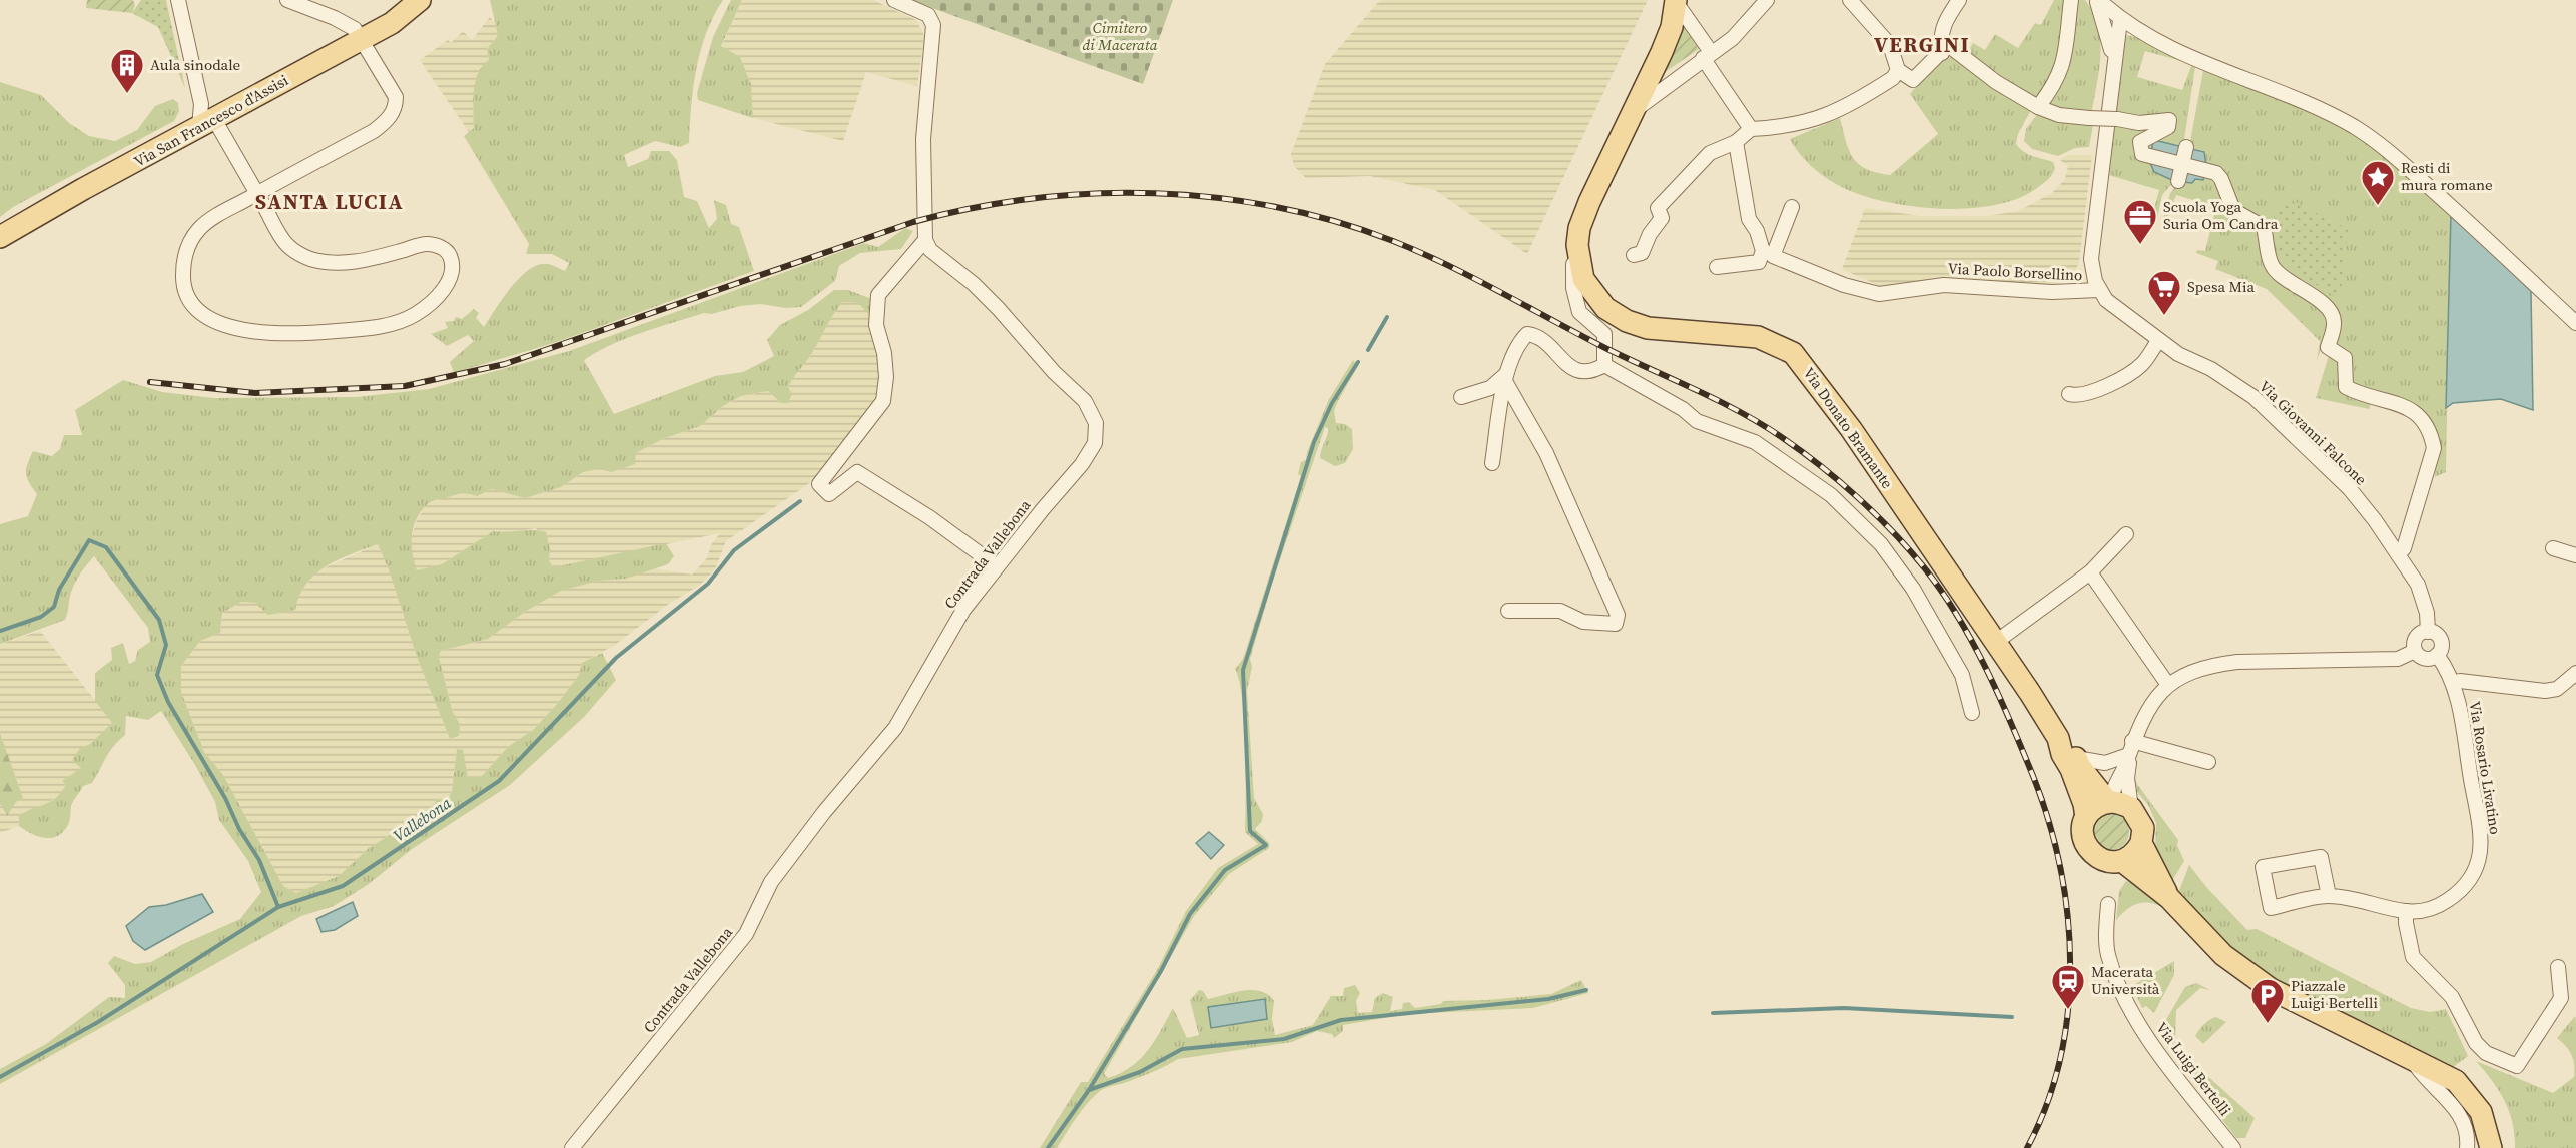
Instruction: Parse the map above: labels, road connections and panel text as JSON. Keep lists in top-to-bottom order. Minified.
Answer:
{"streets":{"main road":["Via San Francesco d'Assisi","Via Donato Bramante"],"street":["Via Paolo Borsellino","Via Giovanni Falcone","Contrada Vallebona","Via Rosario Livatino","Via Luigi Bertelli"]},"crossings":[["Via Paolo Borsellino","Via Giovanni Falcone"],["Via Giovanni Falcone","Via Rosario Livatino"]],"districts":["VERGINI","SANTA LUCIA"],"water":["Vallebona"],"parks":["Cimitero di Macerata"],"places":{"building":["Aula sinodale"],"place":["Resti di mura romane"],"office":["Scuola Yoga Suria Om Candra"],"supermarket":["Spesa Mia"],"station":["Macerata Università"],"parking":["Piazzale Luigi Bertelli"]}}
